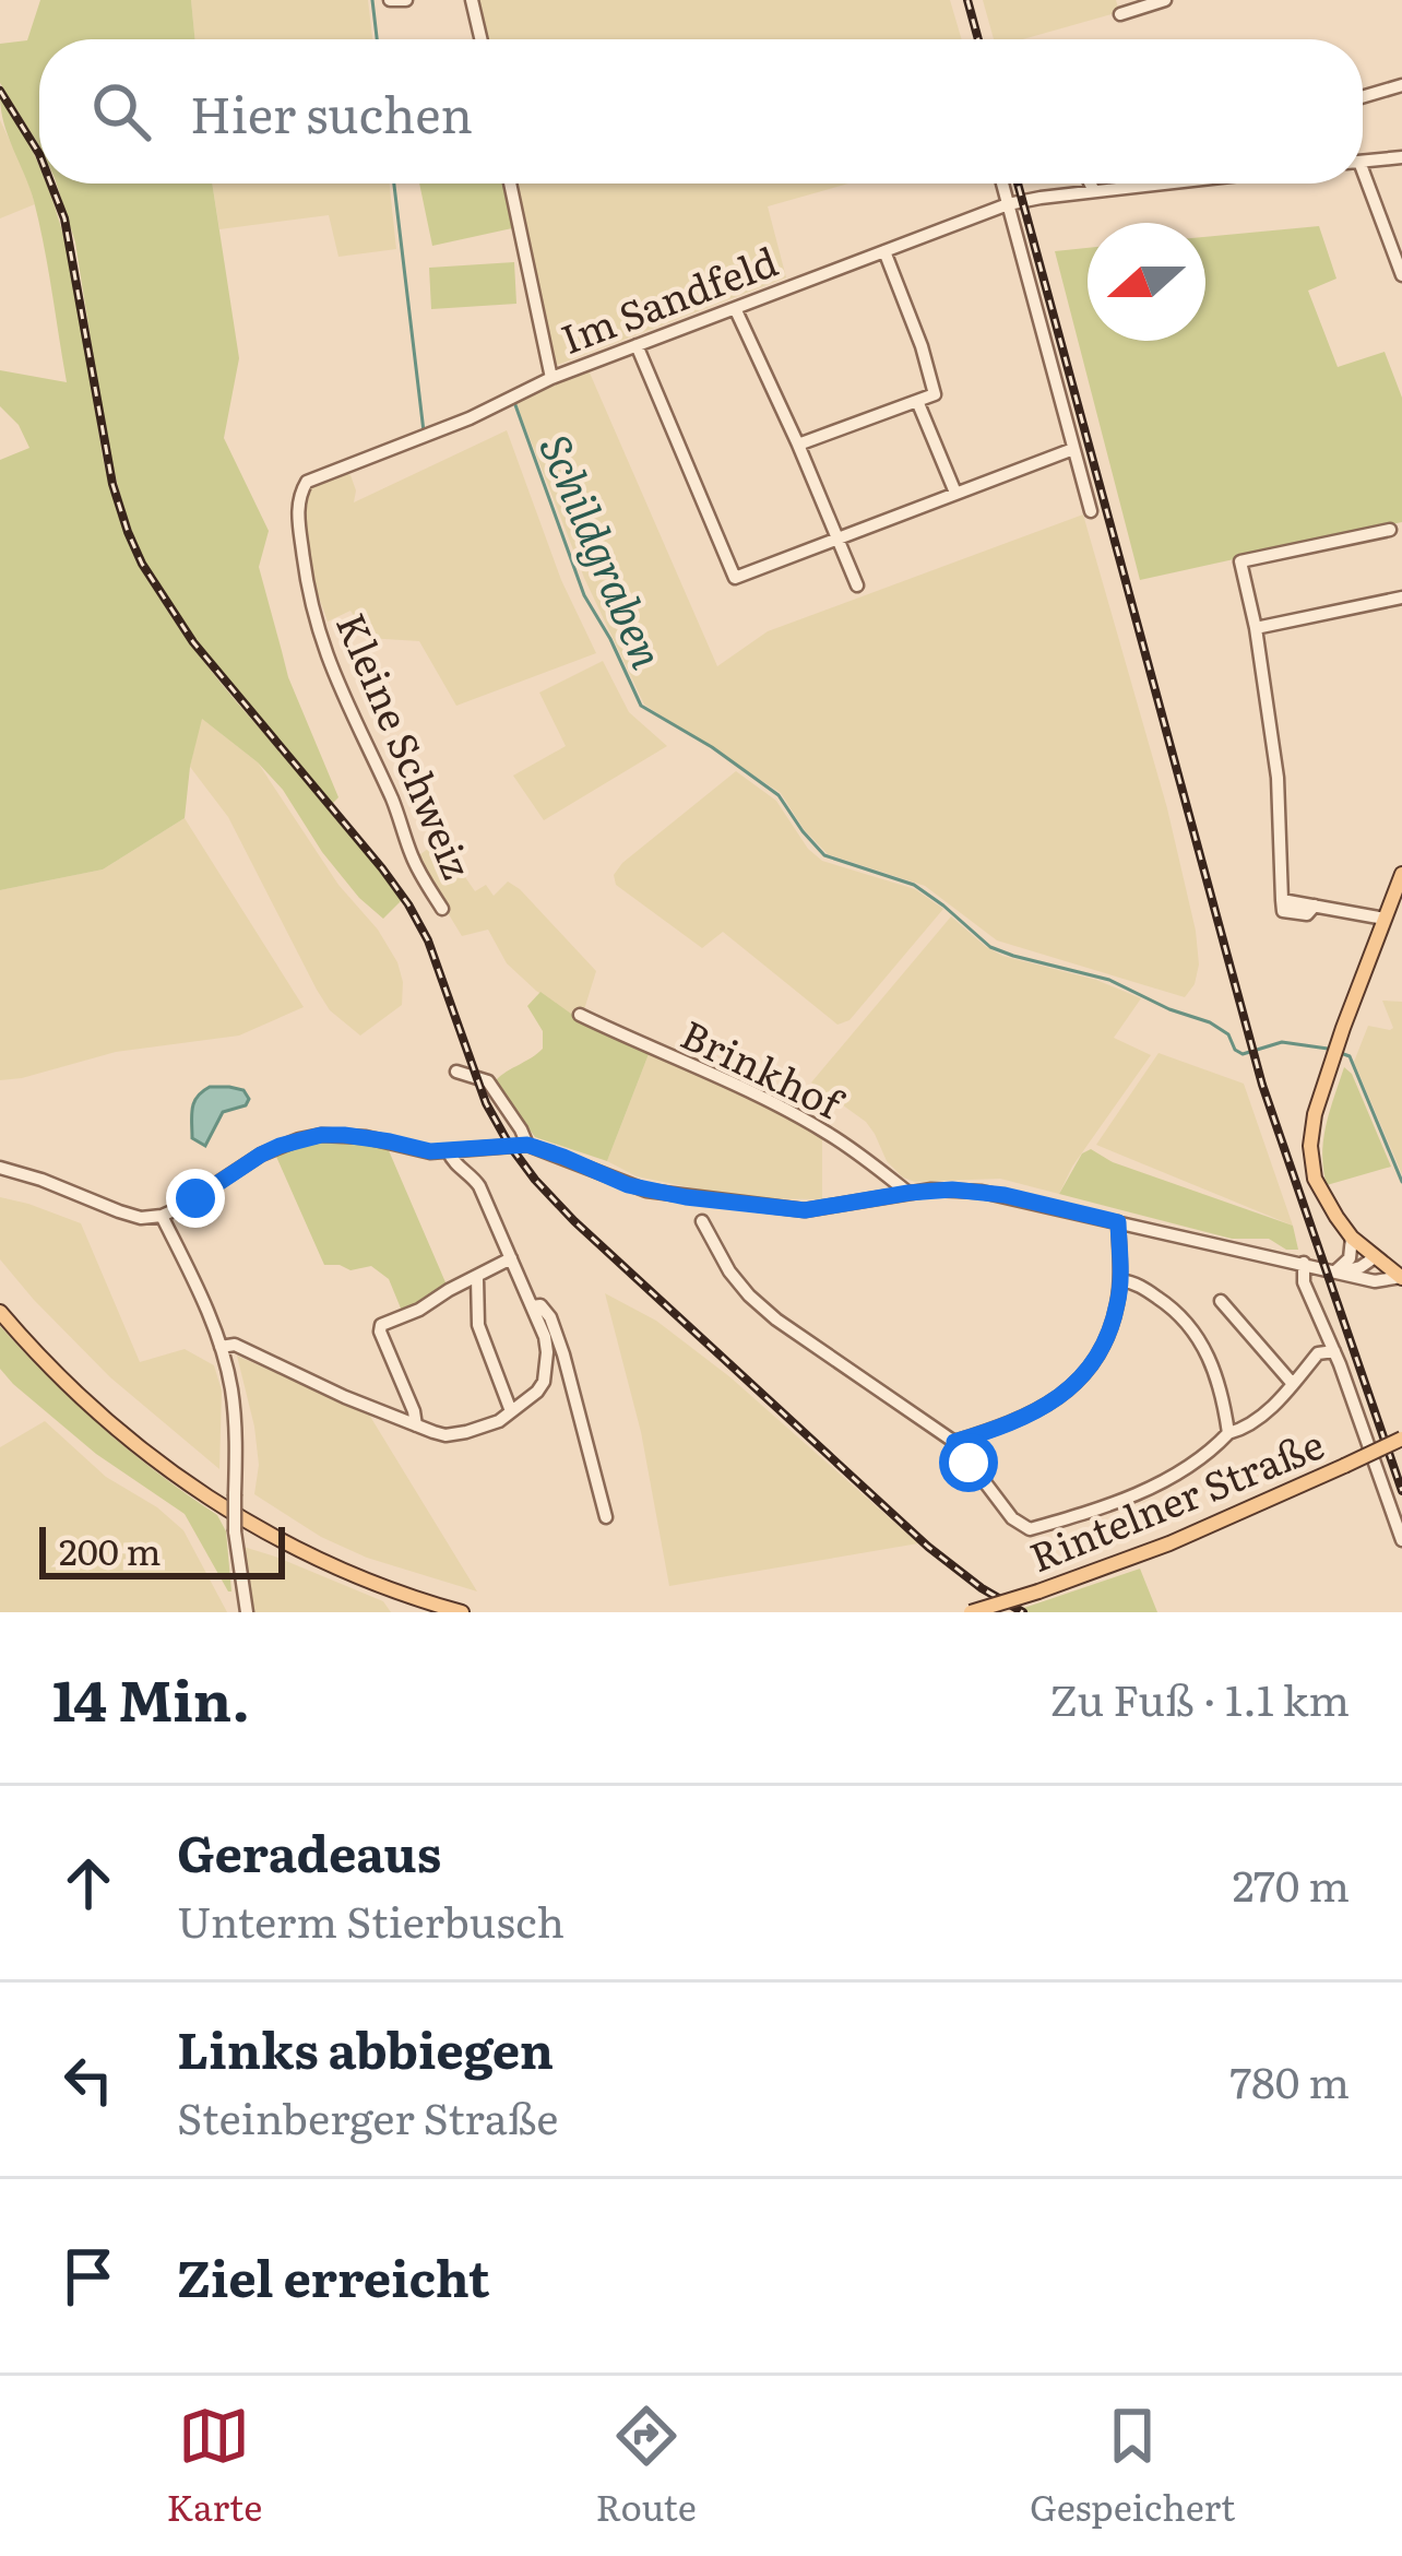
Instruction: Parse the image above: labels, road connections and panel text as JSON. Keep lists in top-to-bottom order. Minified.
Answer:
{"streets":{"main road":["Rintelner Straße"],"street":["Im Sandfeld","Kleine Schweiz","Brinkhof"]},"crossings":[["Im Sandfeld","Kleine Schweiz"]],"water":["Schildgraben"],"scale_bar":"200 m","north":"left","page":{"search":"Hier suchen","scale":"200 m","heading":["14 Min.","Zu Fuß · 1.1 km"],"list":[["Geradeaus","Unterm Stierbusch","270 m"],["Links abbiegen","Steinberger Straße","780 m"],"Ziel erreicht"],"nav":["Karte","Route","Gespeichert"]}}
